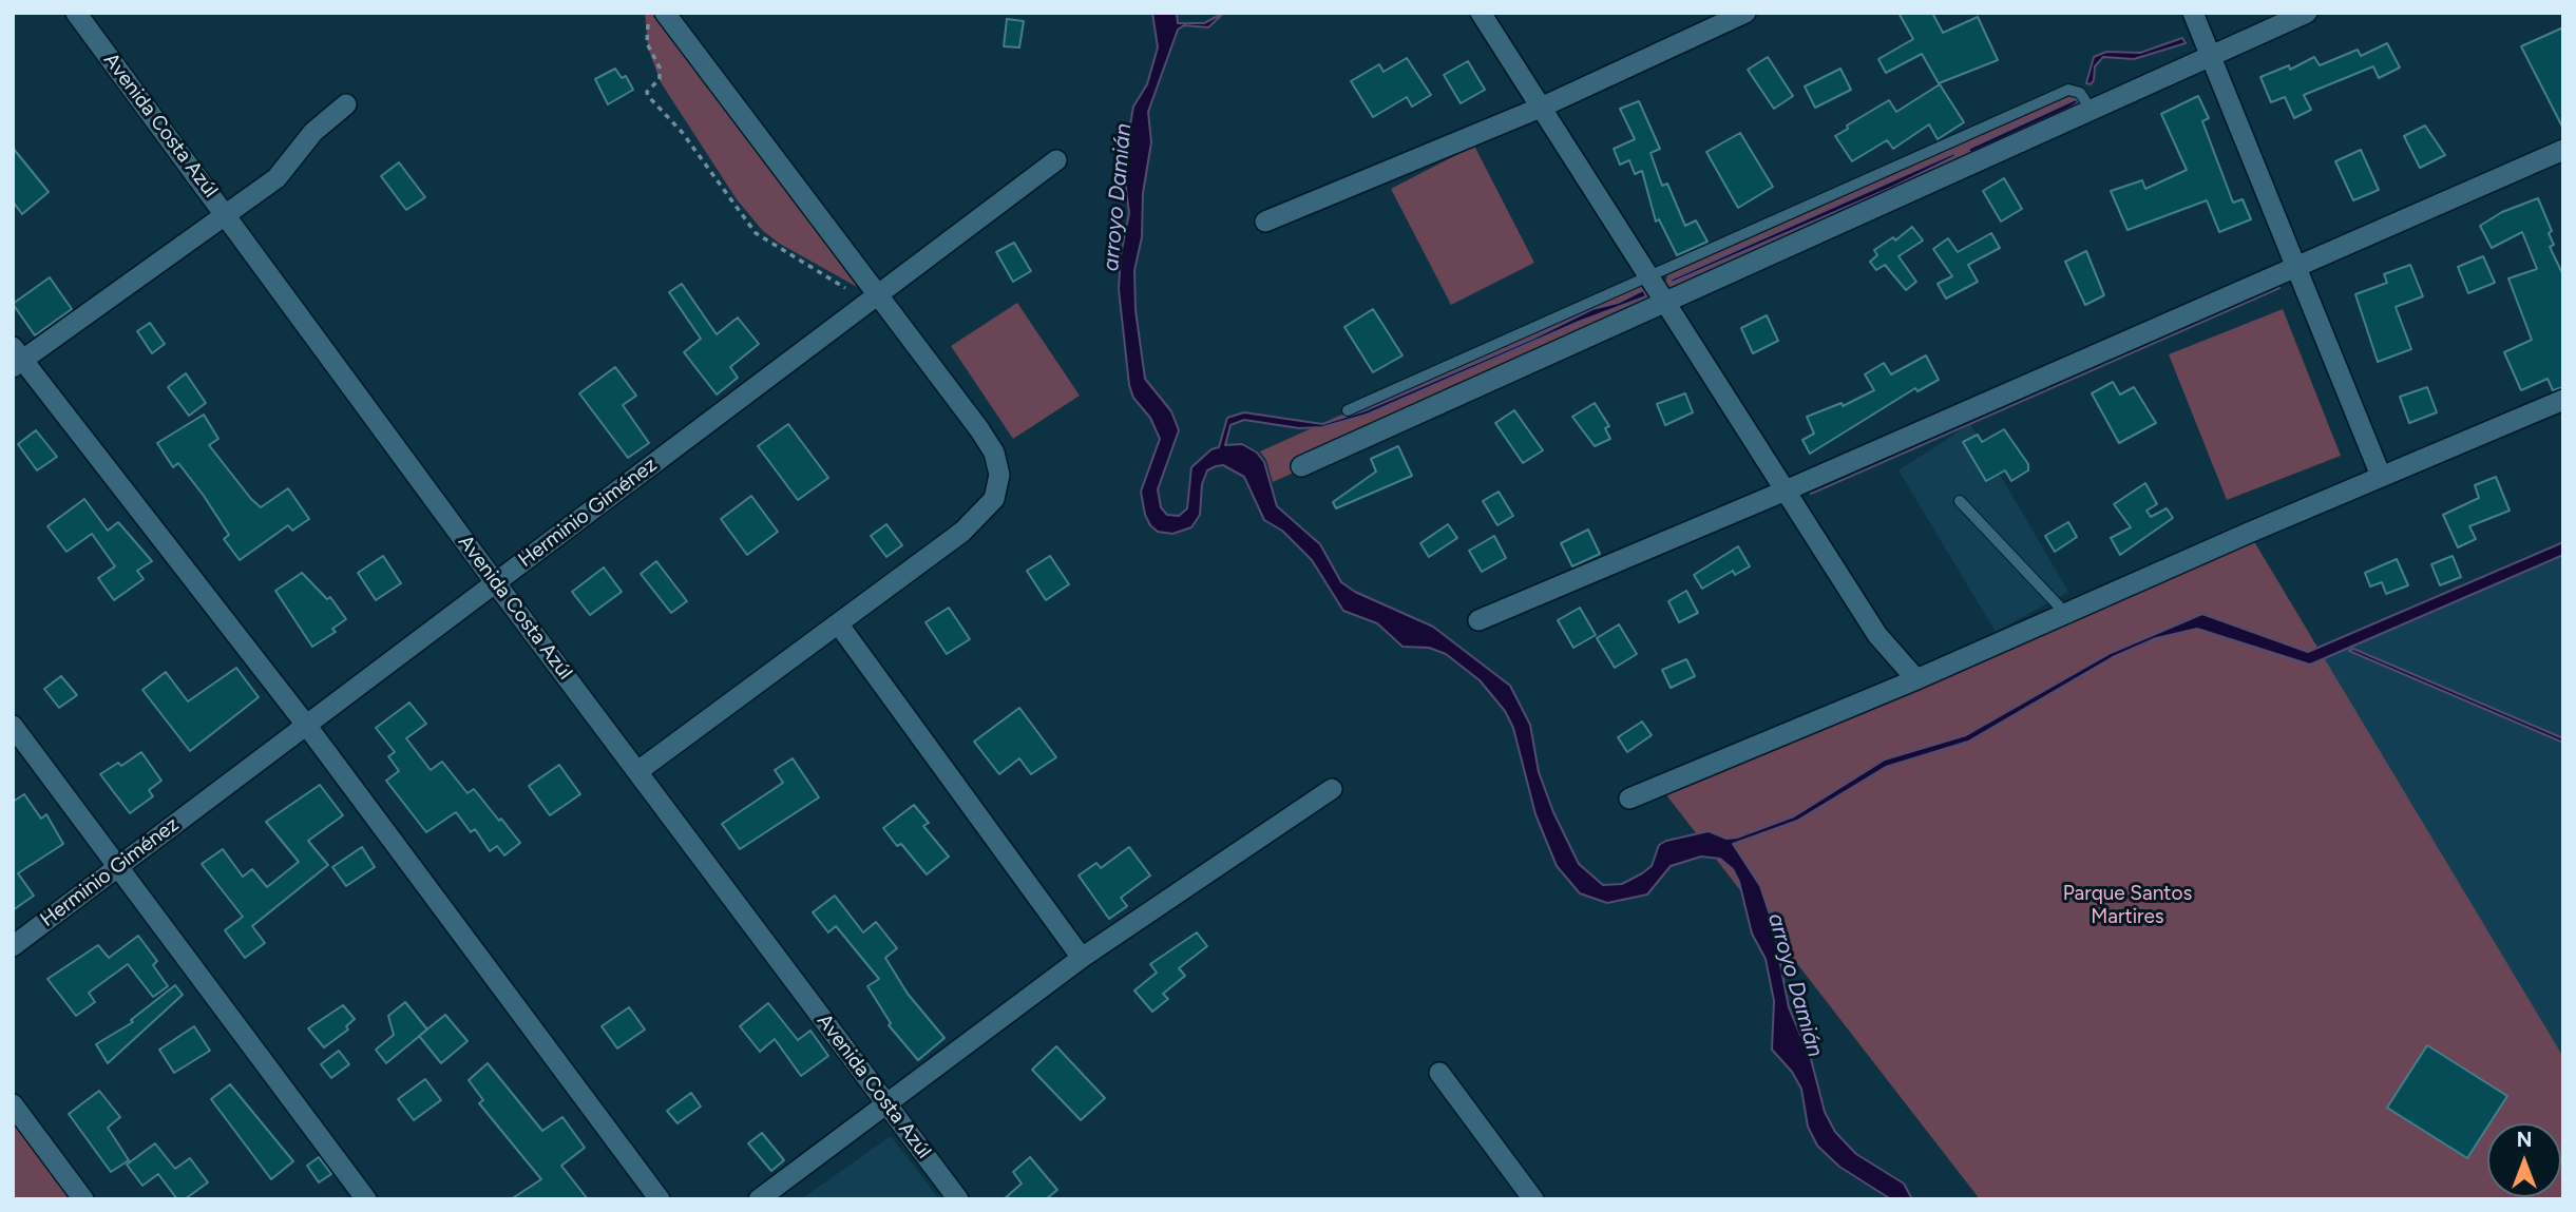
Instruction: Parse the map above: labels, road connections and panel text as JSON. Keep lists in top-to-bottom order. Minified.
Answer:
{"streets":{"street":["Avenida Costa Azúl","Herminio Giménez"]},"crossings":[["Avenida Costa Azúl","Herminio Giménez"]],"water":["arroyo Damián"],"parks":["Parque Santos Martires"],"north":"top"}
